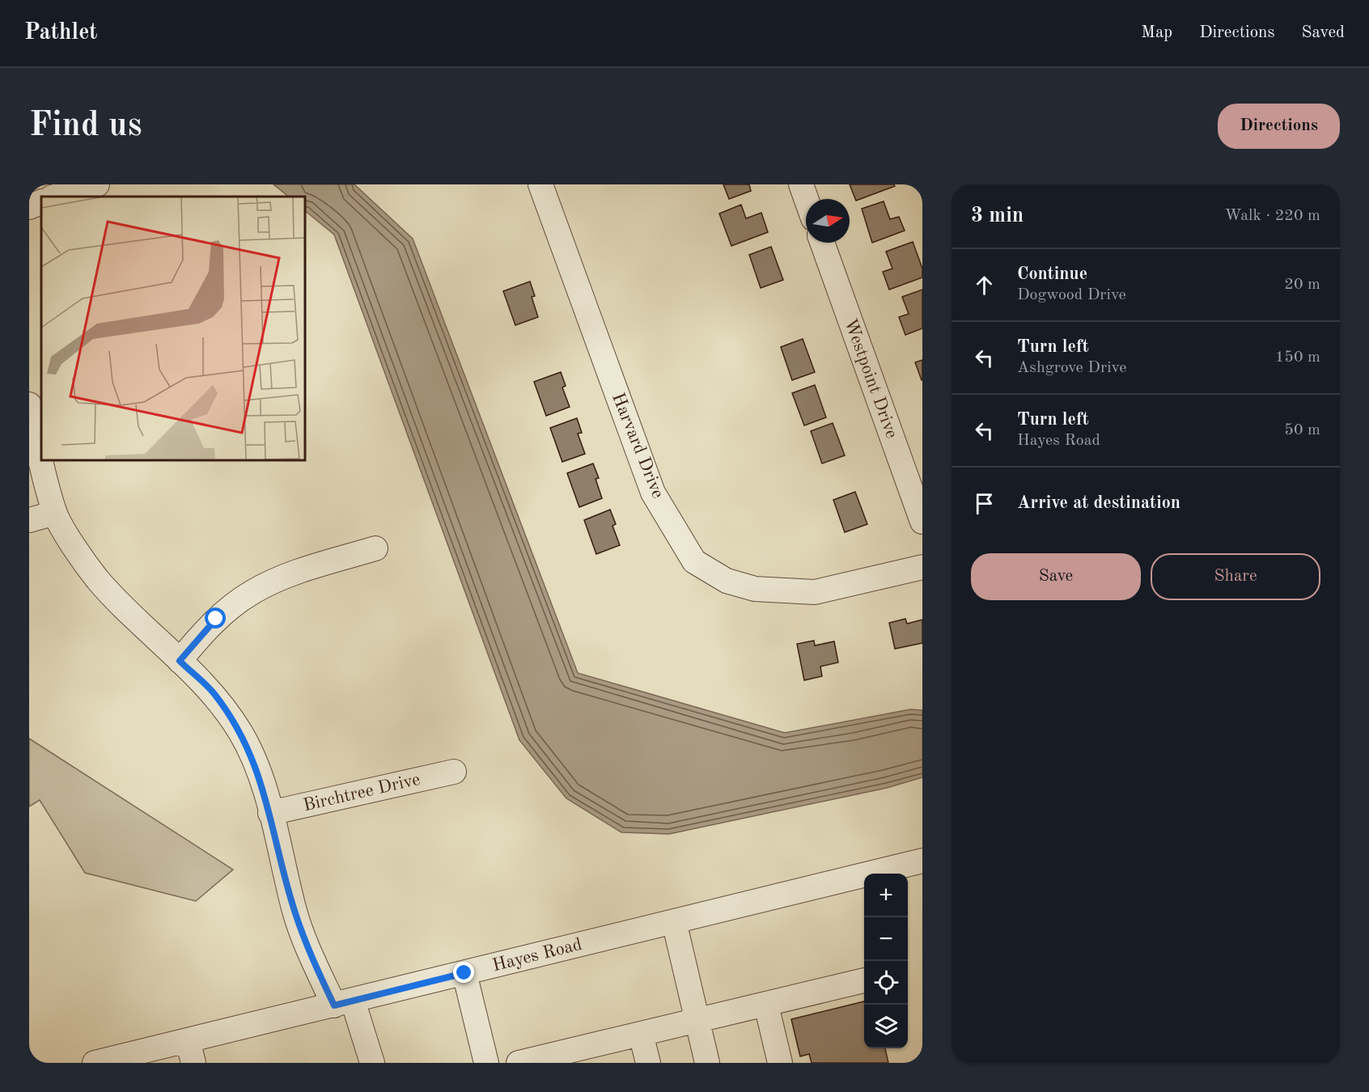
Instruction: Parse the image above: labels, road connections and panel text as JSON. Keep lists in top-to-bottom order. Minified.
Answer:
{"streets":{"street":["Westpoint Drive","Harvard Drive","Birchtree Drive","Hayes Road"]},"north":"right","page":{"header":"Pathlet","nav":["Map","Directions","Saved"],"buttons":["Directions",["Save","Share"]],"title":"Find us","heading":["3 min","Walk · 220 m"],"list":[["Continue","Dogwood Drive","20 m"],["Turn left","Ashgrove Drive","150 m"],["Turn left","Hayes Road","50 m"],"Arrive at destination"],"map_buttons":["+","−"]}}
